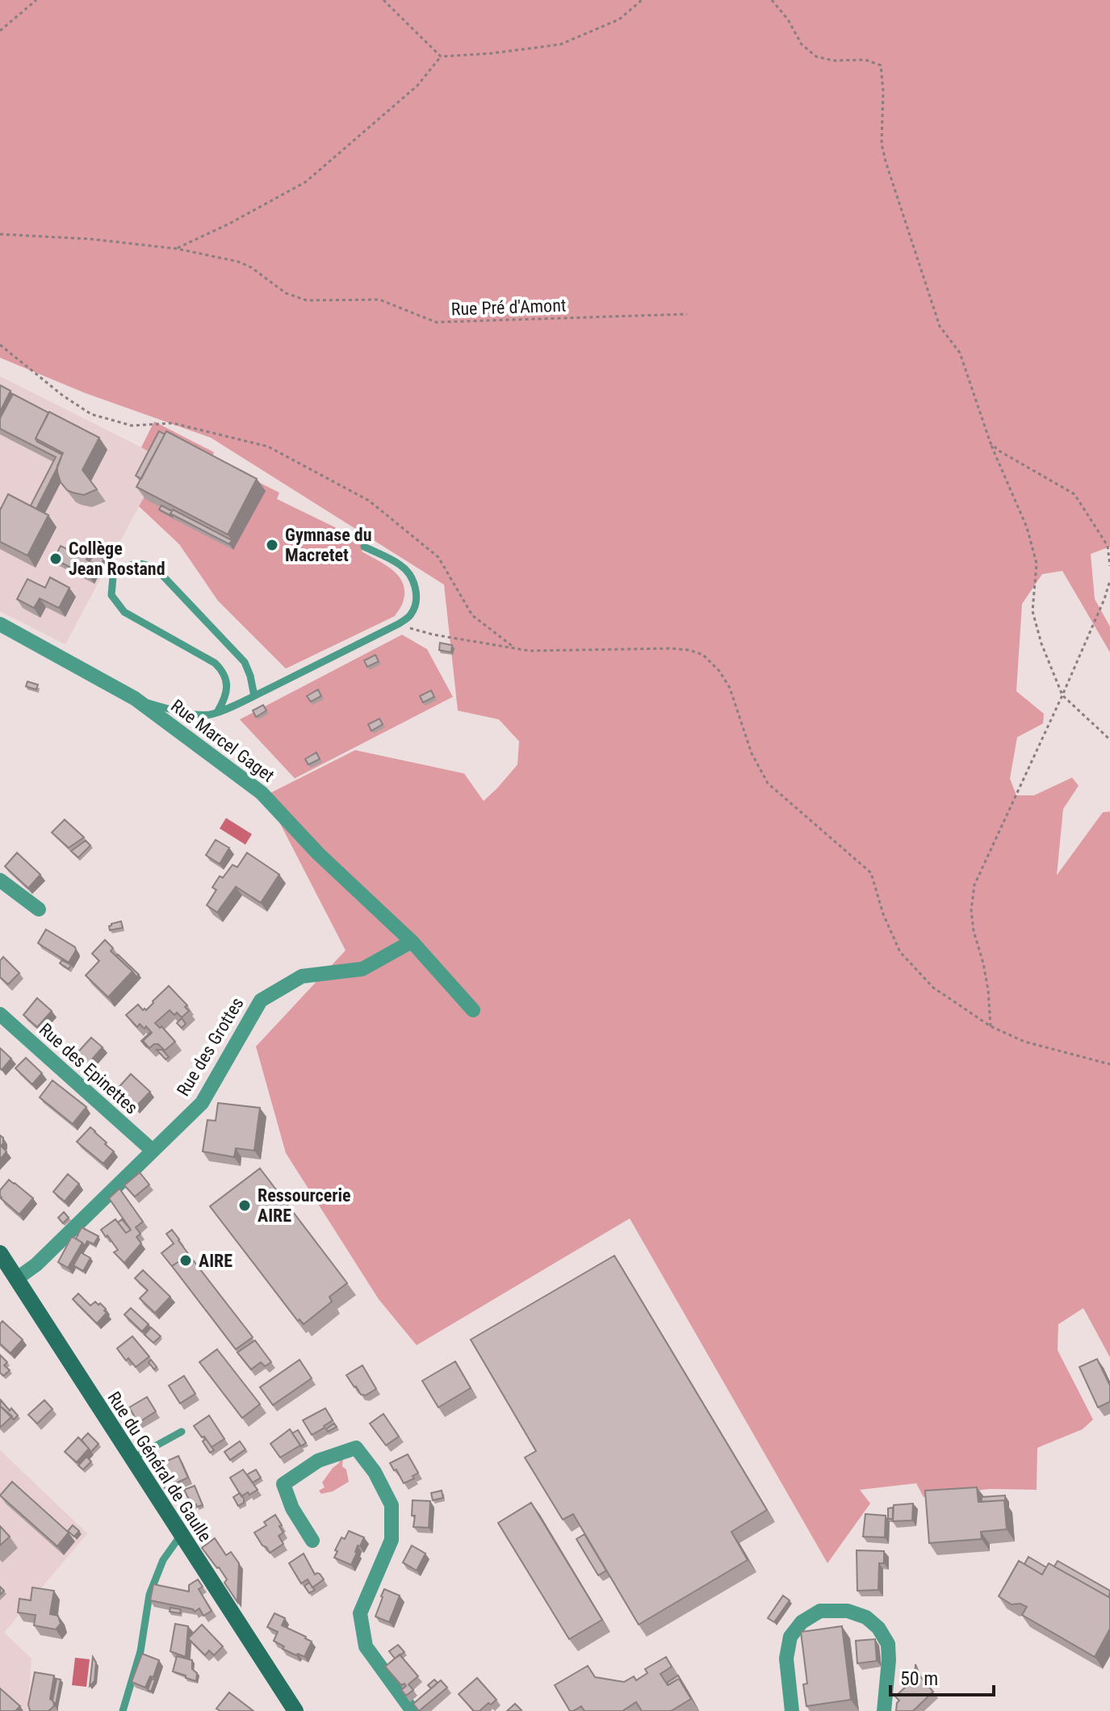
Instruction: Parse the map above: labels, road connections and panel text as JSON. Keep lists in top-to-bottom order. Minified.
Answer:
{"streets":{"main road":["Rue du Général de Gaulle"],"street":["Rue Marcel Gaget","Rue des Grottes","Rue des Epinettes"],"path":["Rue Pré d'Amont"]},"crossings":[["Rue Marcel Gaget","Rue des Grottes"],["Rue des Grottes","Rue des Epinettes"],["Rue des Grottes","Rue du Général de Gaulle"]],"places":["Gymnase du Macretet","Collège Jean Rostand","Ressourcerie AIRE","AIRE"],"scale_bar":"50 m"}
